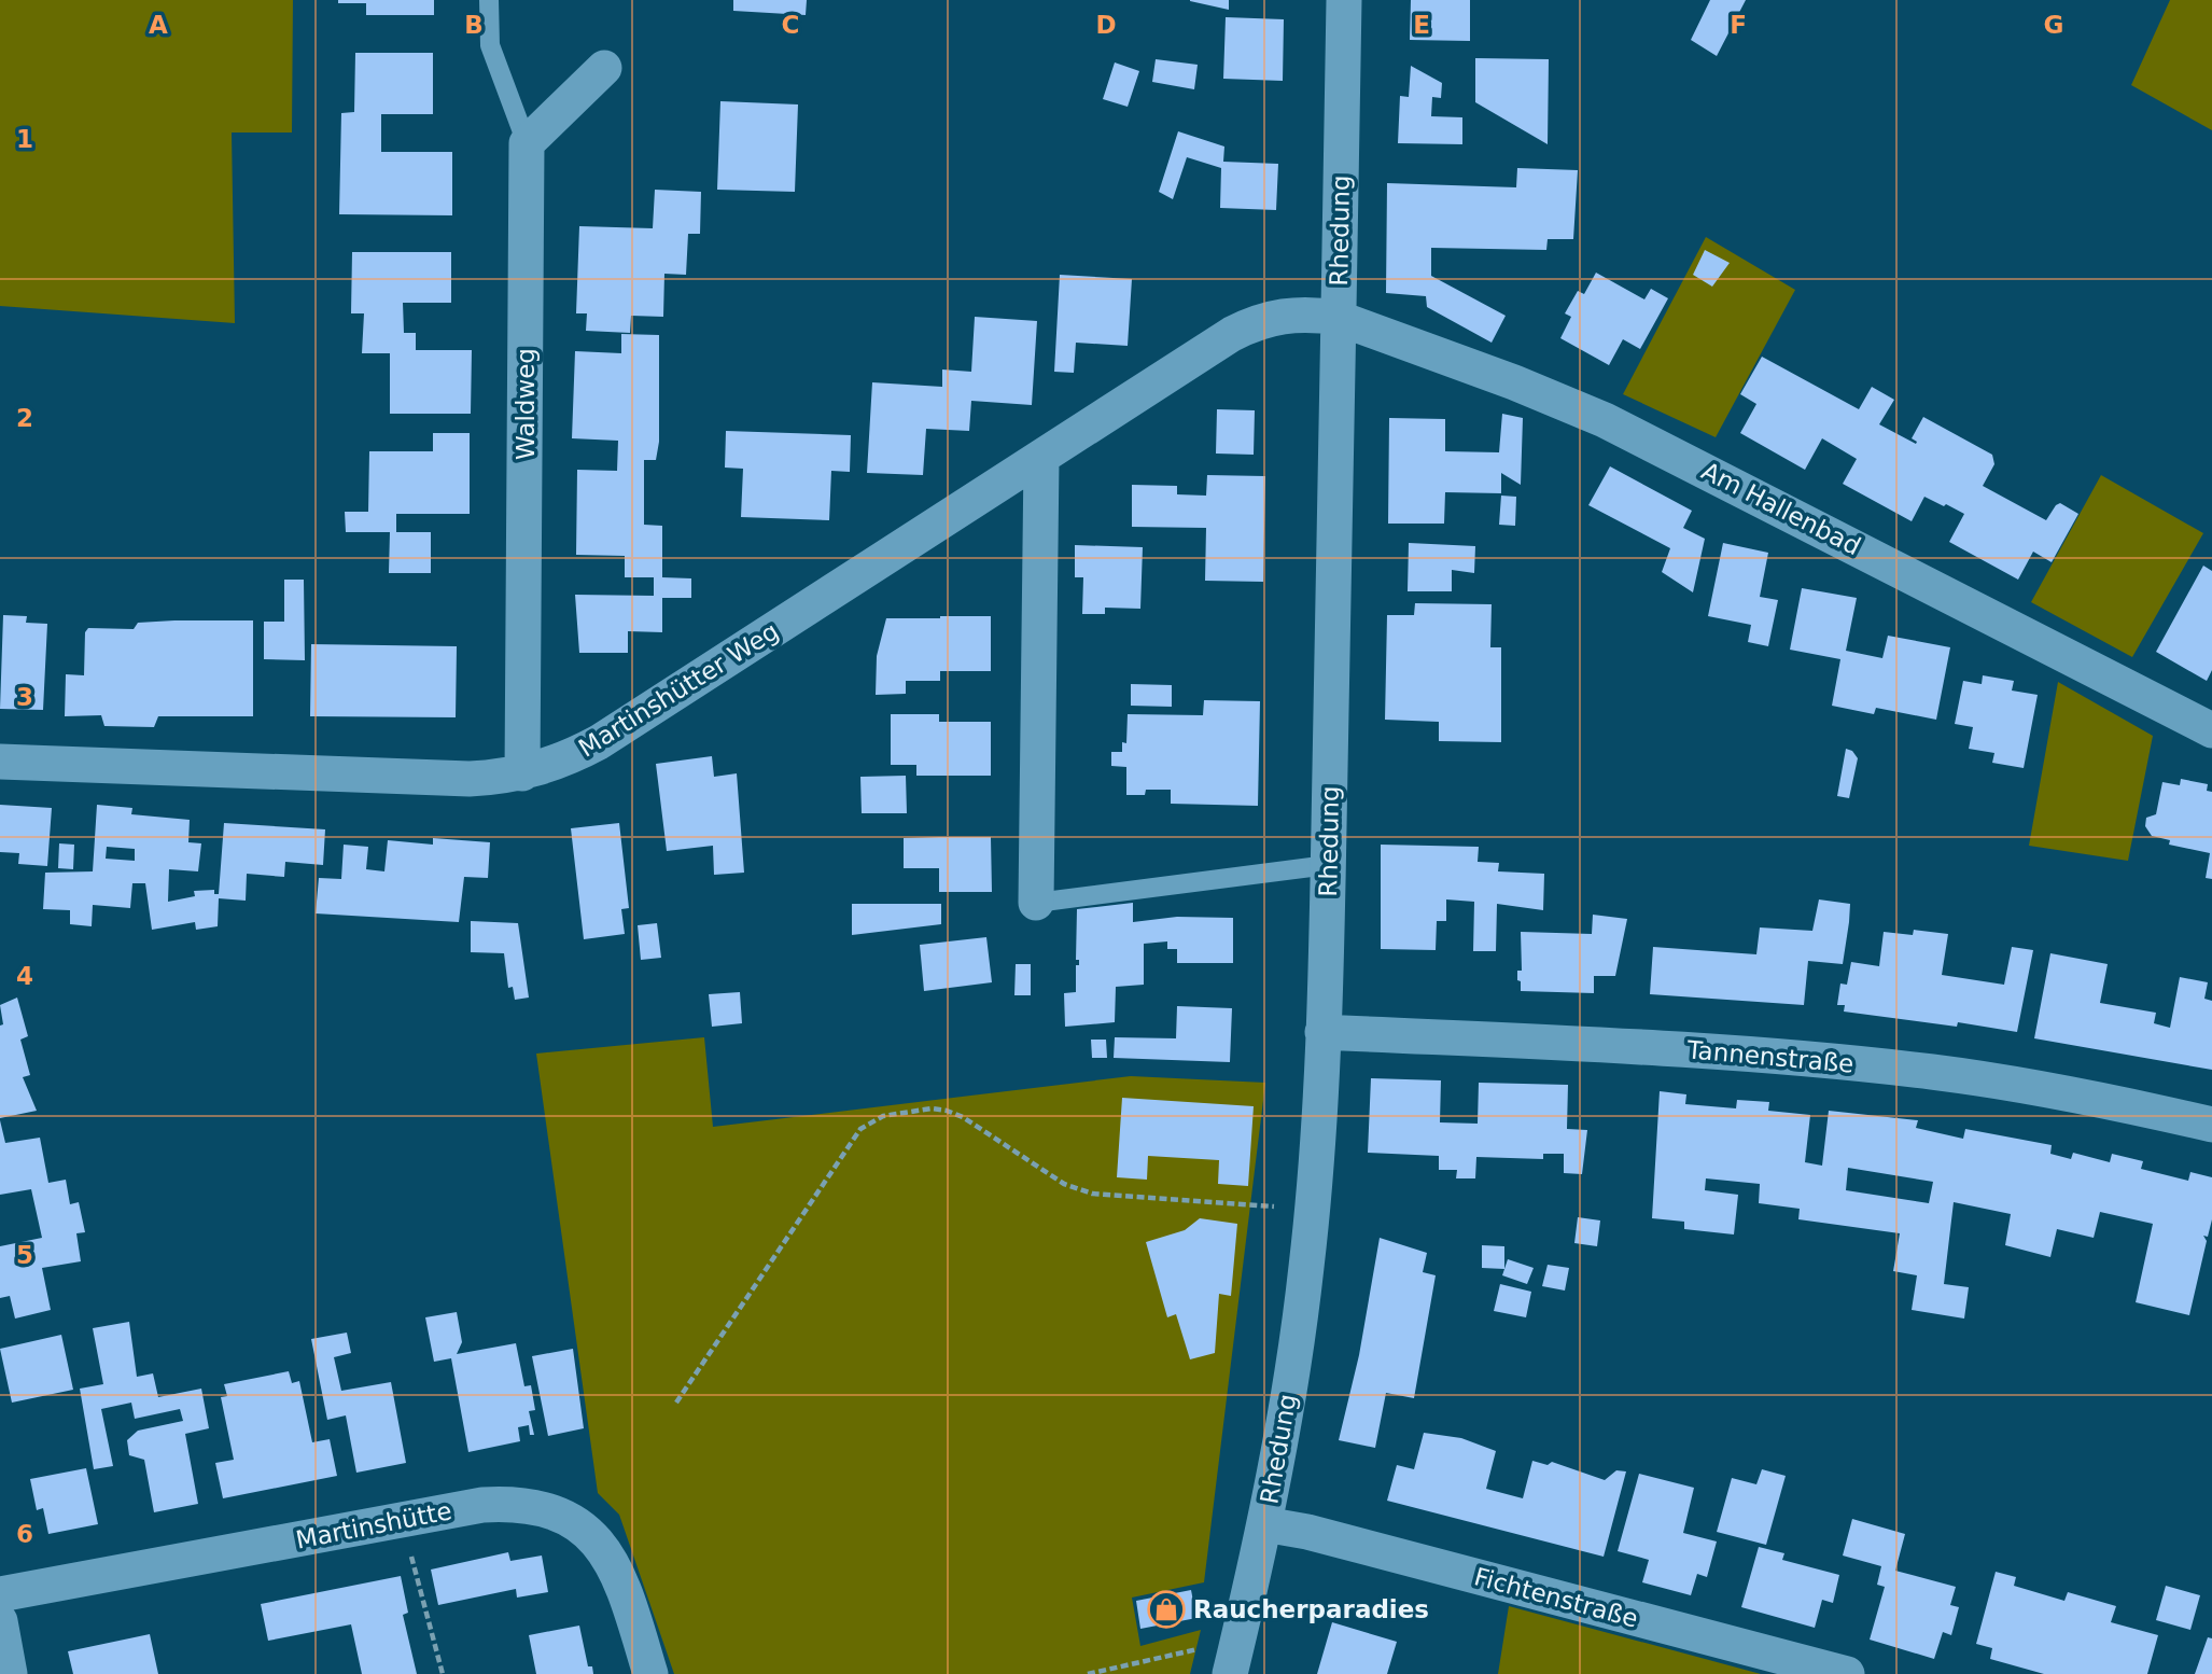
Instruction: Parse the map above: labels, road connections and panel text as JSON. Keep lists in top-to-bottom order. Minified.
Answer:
{"streets":{"street":["Rhedung","Waldweg","Am Hallenbad","Martinshütter Weg","Tannenstraße","Martinshütte","Fichtenstraße"]},"crossings":[["Rhedung","Am Hallenbad"],["Rhedung","Martinshütter Weg"],["Rhedung","Tannenstraße"],["Rhedung","Fichtenstraße"],["Waldweg","Martinshütter Weg"],["Am Hallenbad","Martinshütter Weg"]],"places":{"shop":["Raucherparadies"]},"grid":{"columns":["A","B","C","D","E","F","G"],"rows":["1","2","3","4","5","6"]}}
